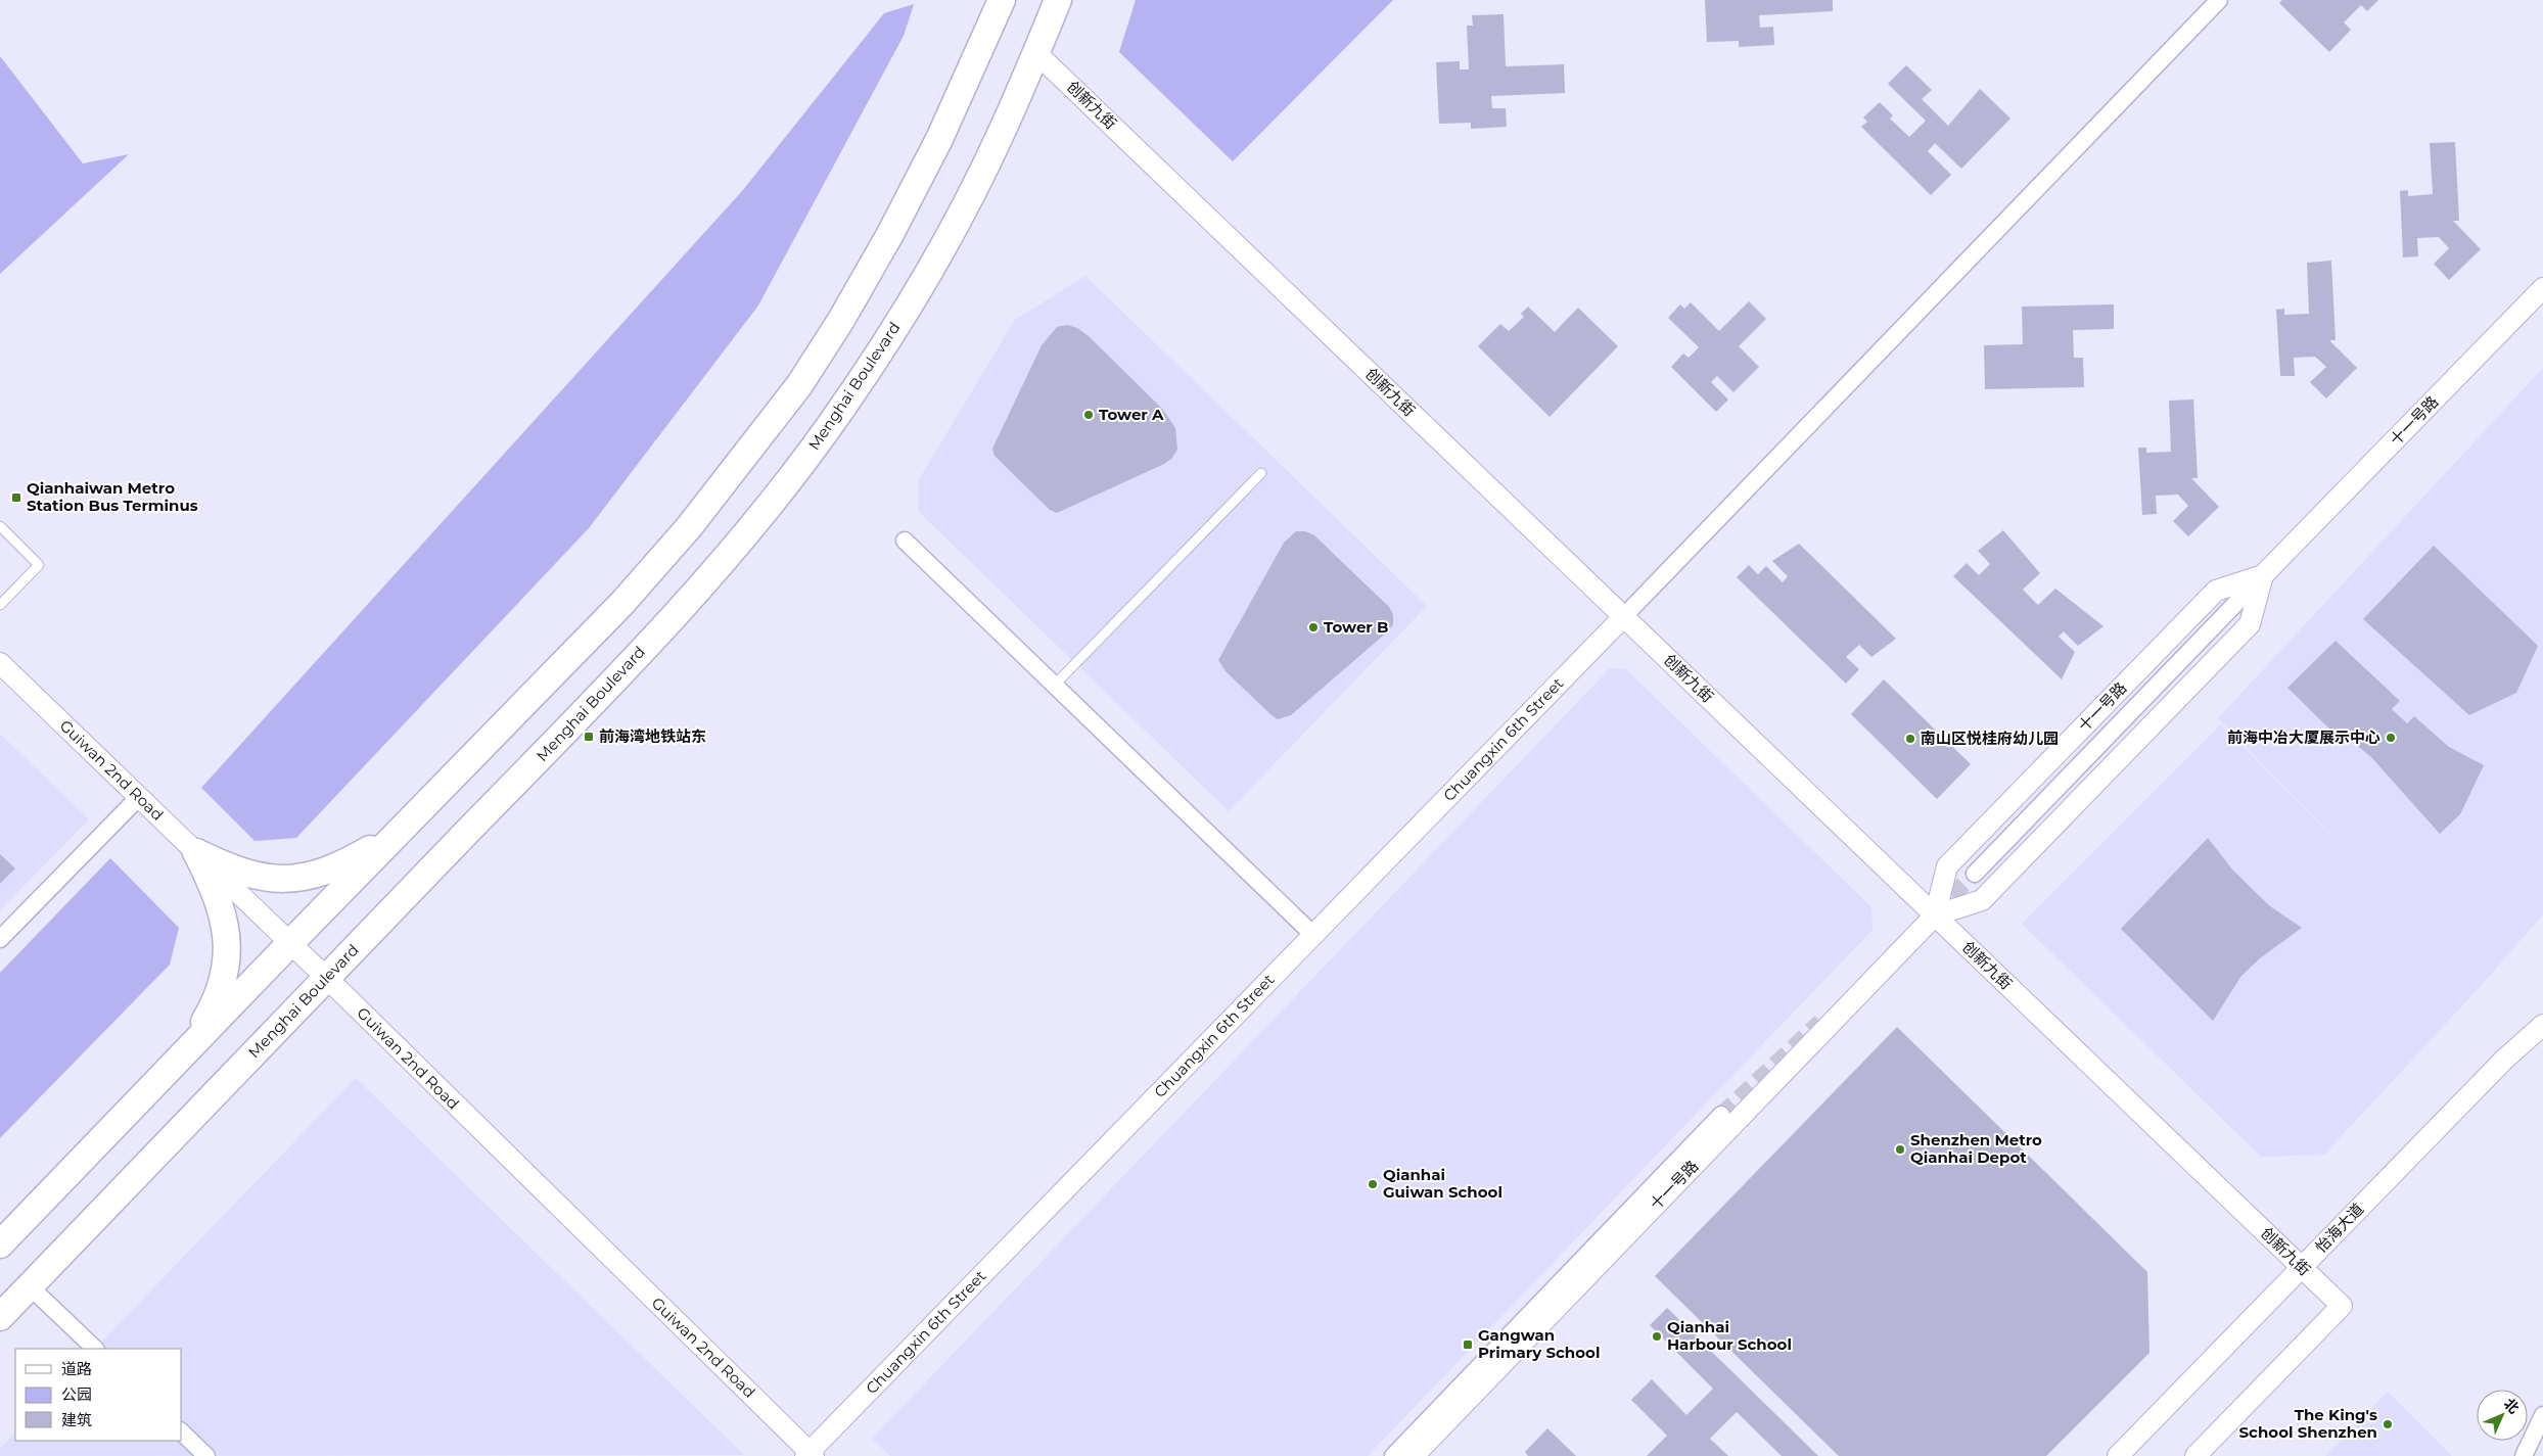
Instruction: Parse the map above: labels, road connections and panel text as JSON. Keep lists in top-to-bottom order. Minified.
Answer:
{"streets":{"main road":["Menghai Boulevard"],"street":["创新九街","十一号路","Chuangxin 6th Street","Guiwan 2nd Road","怡海大道"]},"crossings":[["创新九街","Menghai Boulevard"],["创新九街","十一号路"],["创新九街","Chuangxin 6th Street"],["创新九街","怡海大道"],["Menghai Boulevard","Guiwan 2nd Road"],["Chuangxin 6th Street","Guiwan 2nd Road"]],"places":{"other":["Tower A","Tower B","前海中冶大厦展示中心","南山区悦桂府幼儿园","Shenzhen Metro Qianhai Depot","Qianhai Guiwan School","Qianhai Harbour School","The King's School Shenzhen"],"transit":["Qianhaiwan Metro Station Bus Terminus","前海湾地铁站东","Gangwan Primary School"]},"legend":["道路","公园","建筑"],"north":"top right"}
